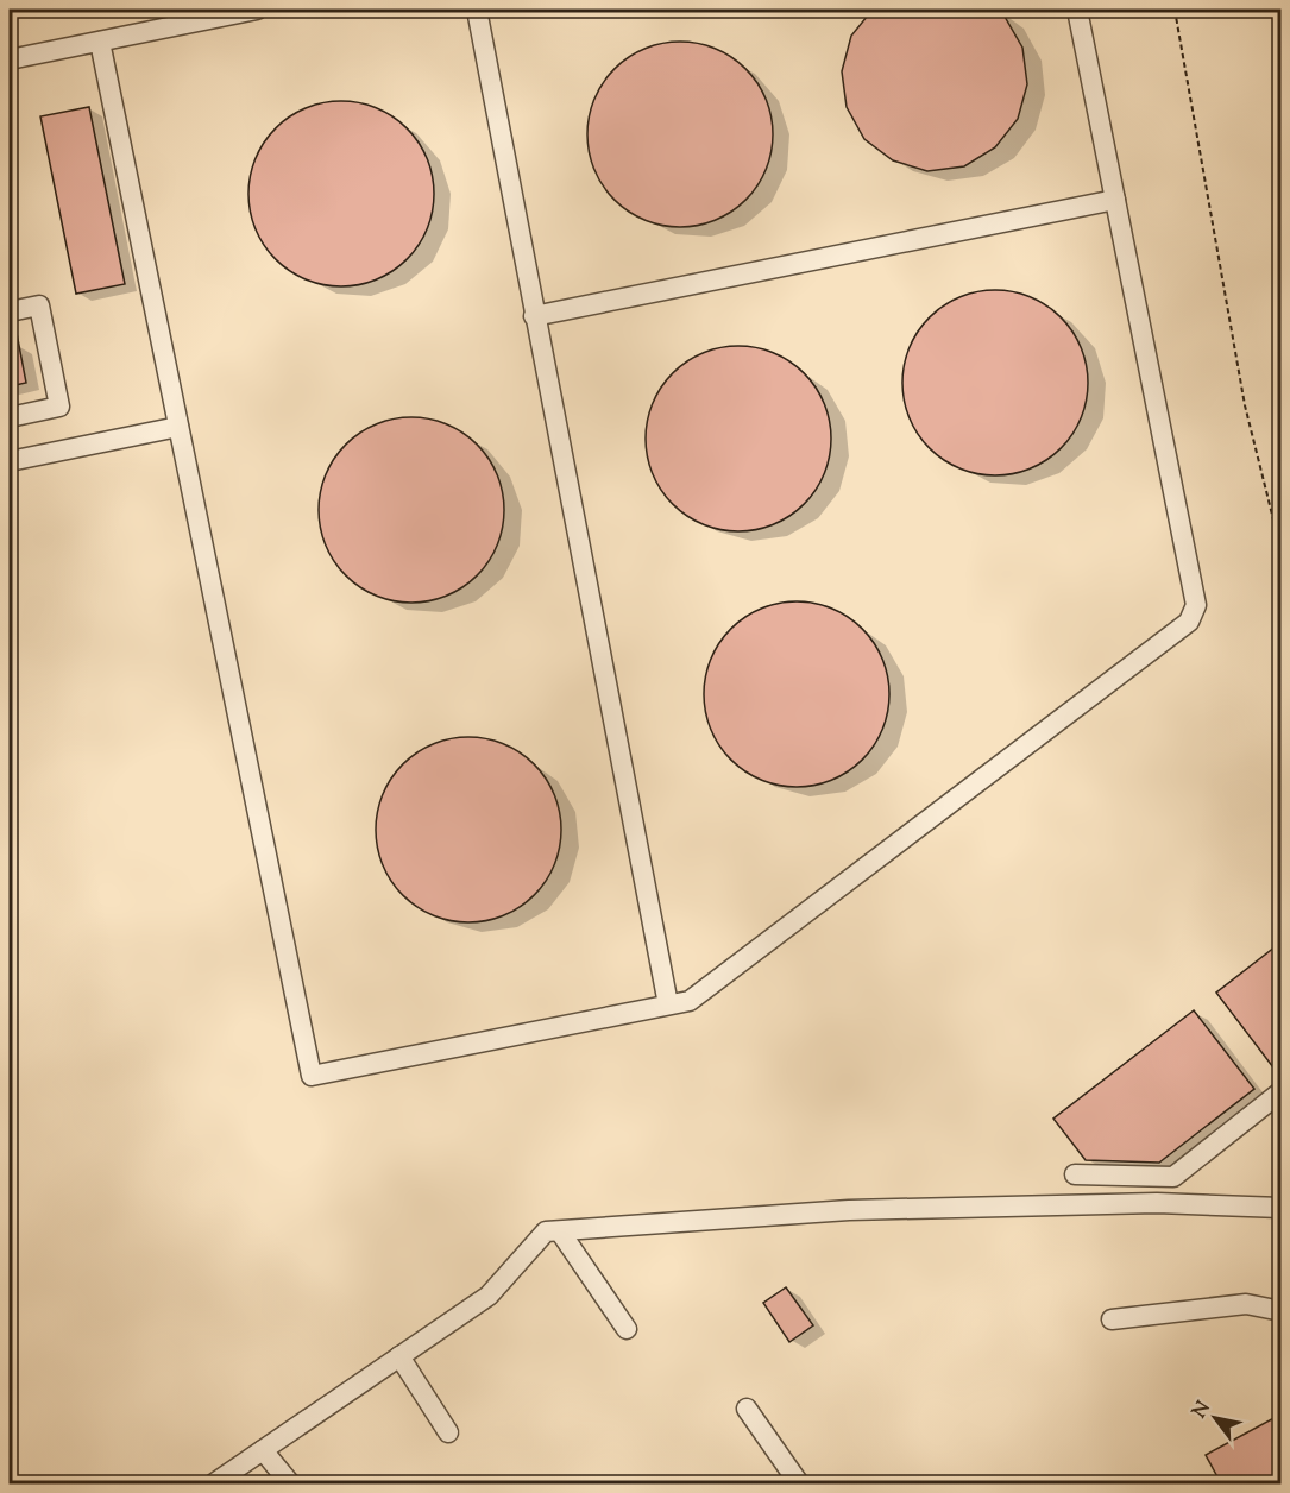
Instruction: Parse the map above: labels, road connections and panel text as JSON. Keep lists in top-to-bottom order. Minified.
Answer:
{"north":"top left"}
